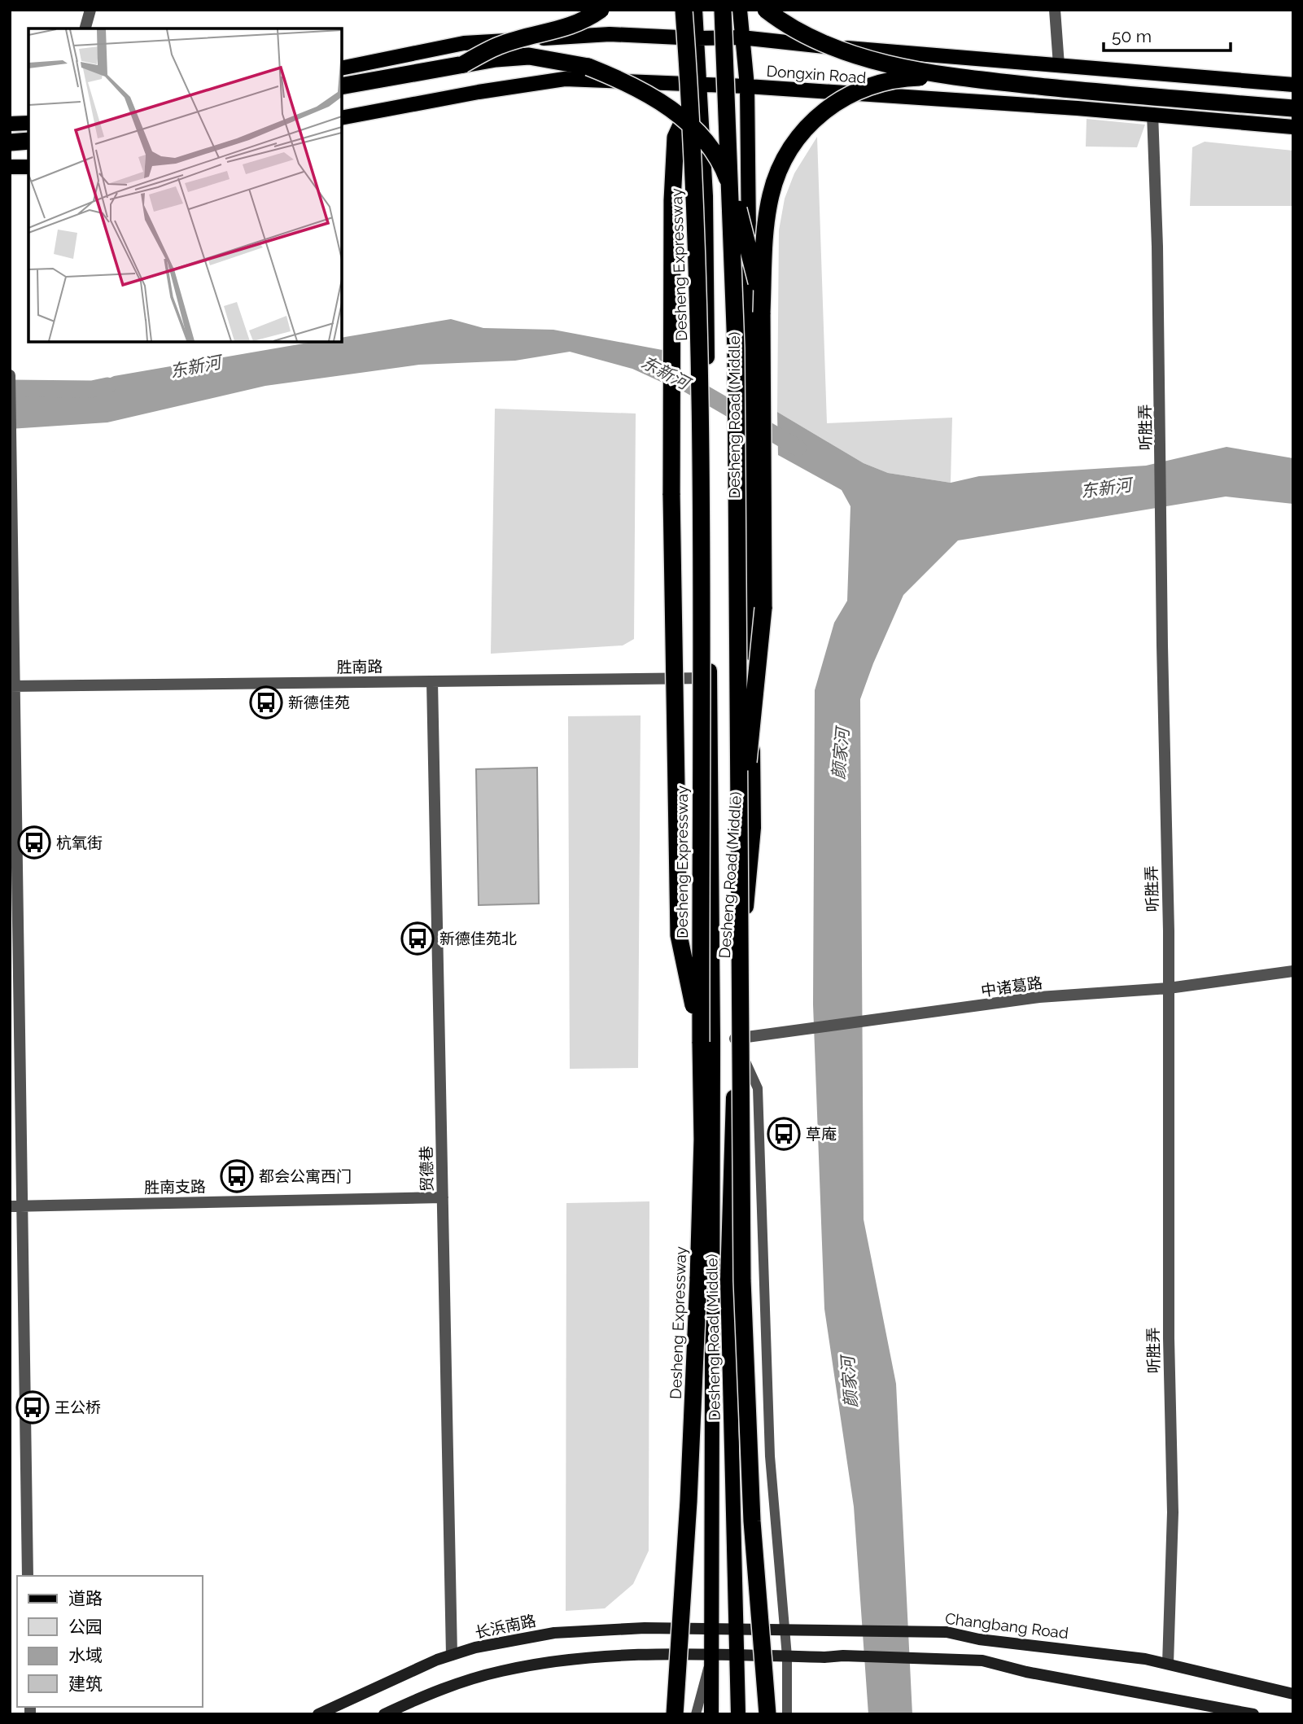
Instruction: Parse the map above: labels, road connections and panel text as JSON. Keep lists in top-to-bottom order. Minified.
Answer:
{"streets":{"highway":["Desheng Expressway"],"main road":["Dongxin Road","Desheng Road (Middle)","Changbang Road","长浜南路"],"street":["听胜弄","胜南路","中诸葛路","贸德巷","胜南支路"]},"crossings":[["Dongxin Road","Desheng Road (Middle)"],["Dongxin Road","听胜弄"],["Desheng Road (Middle)","胜南路"],["Desheng Road (Middle)","中诸葛路"],["Desheng Road (Middle)","Changbang Road"],["Desheng Road (Middle)","长浜南路"],["听胜弄","中诸葛路"],["听胜弄","Changbang Road"],["胜南路","贸德巷"],["贸德巷","胜南支路"],["贸德巷","长浜南路"],["Changbang Road","长浜南路"]],"water":["东新河","颜家河"],"places":{"bus stop":["新德佳苑","杭氧街","新德佳苑北","草庵","都会公寓西门","王公桥"]},"legend":["道路","公园","水域","建筑"],"scale_bar":"50 m"}
